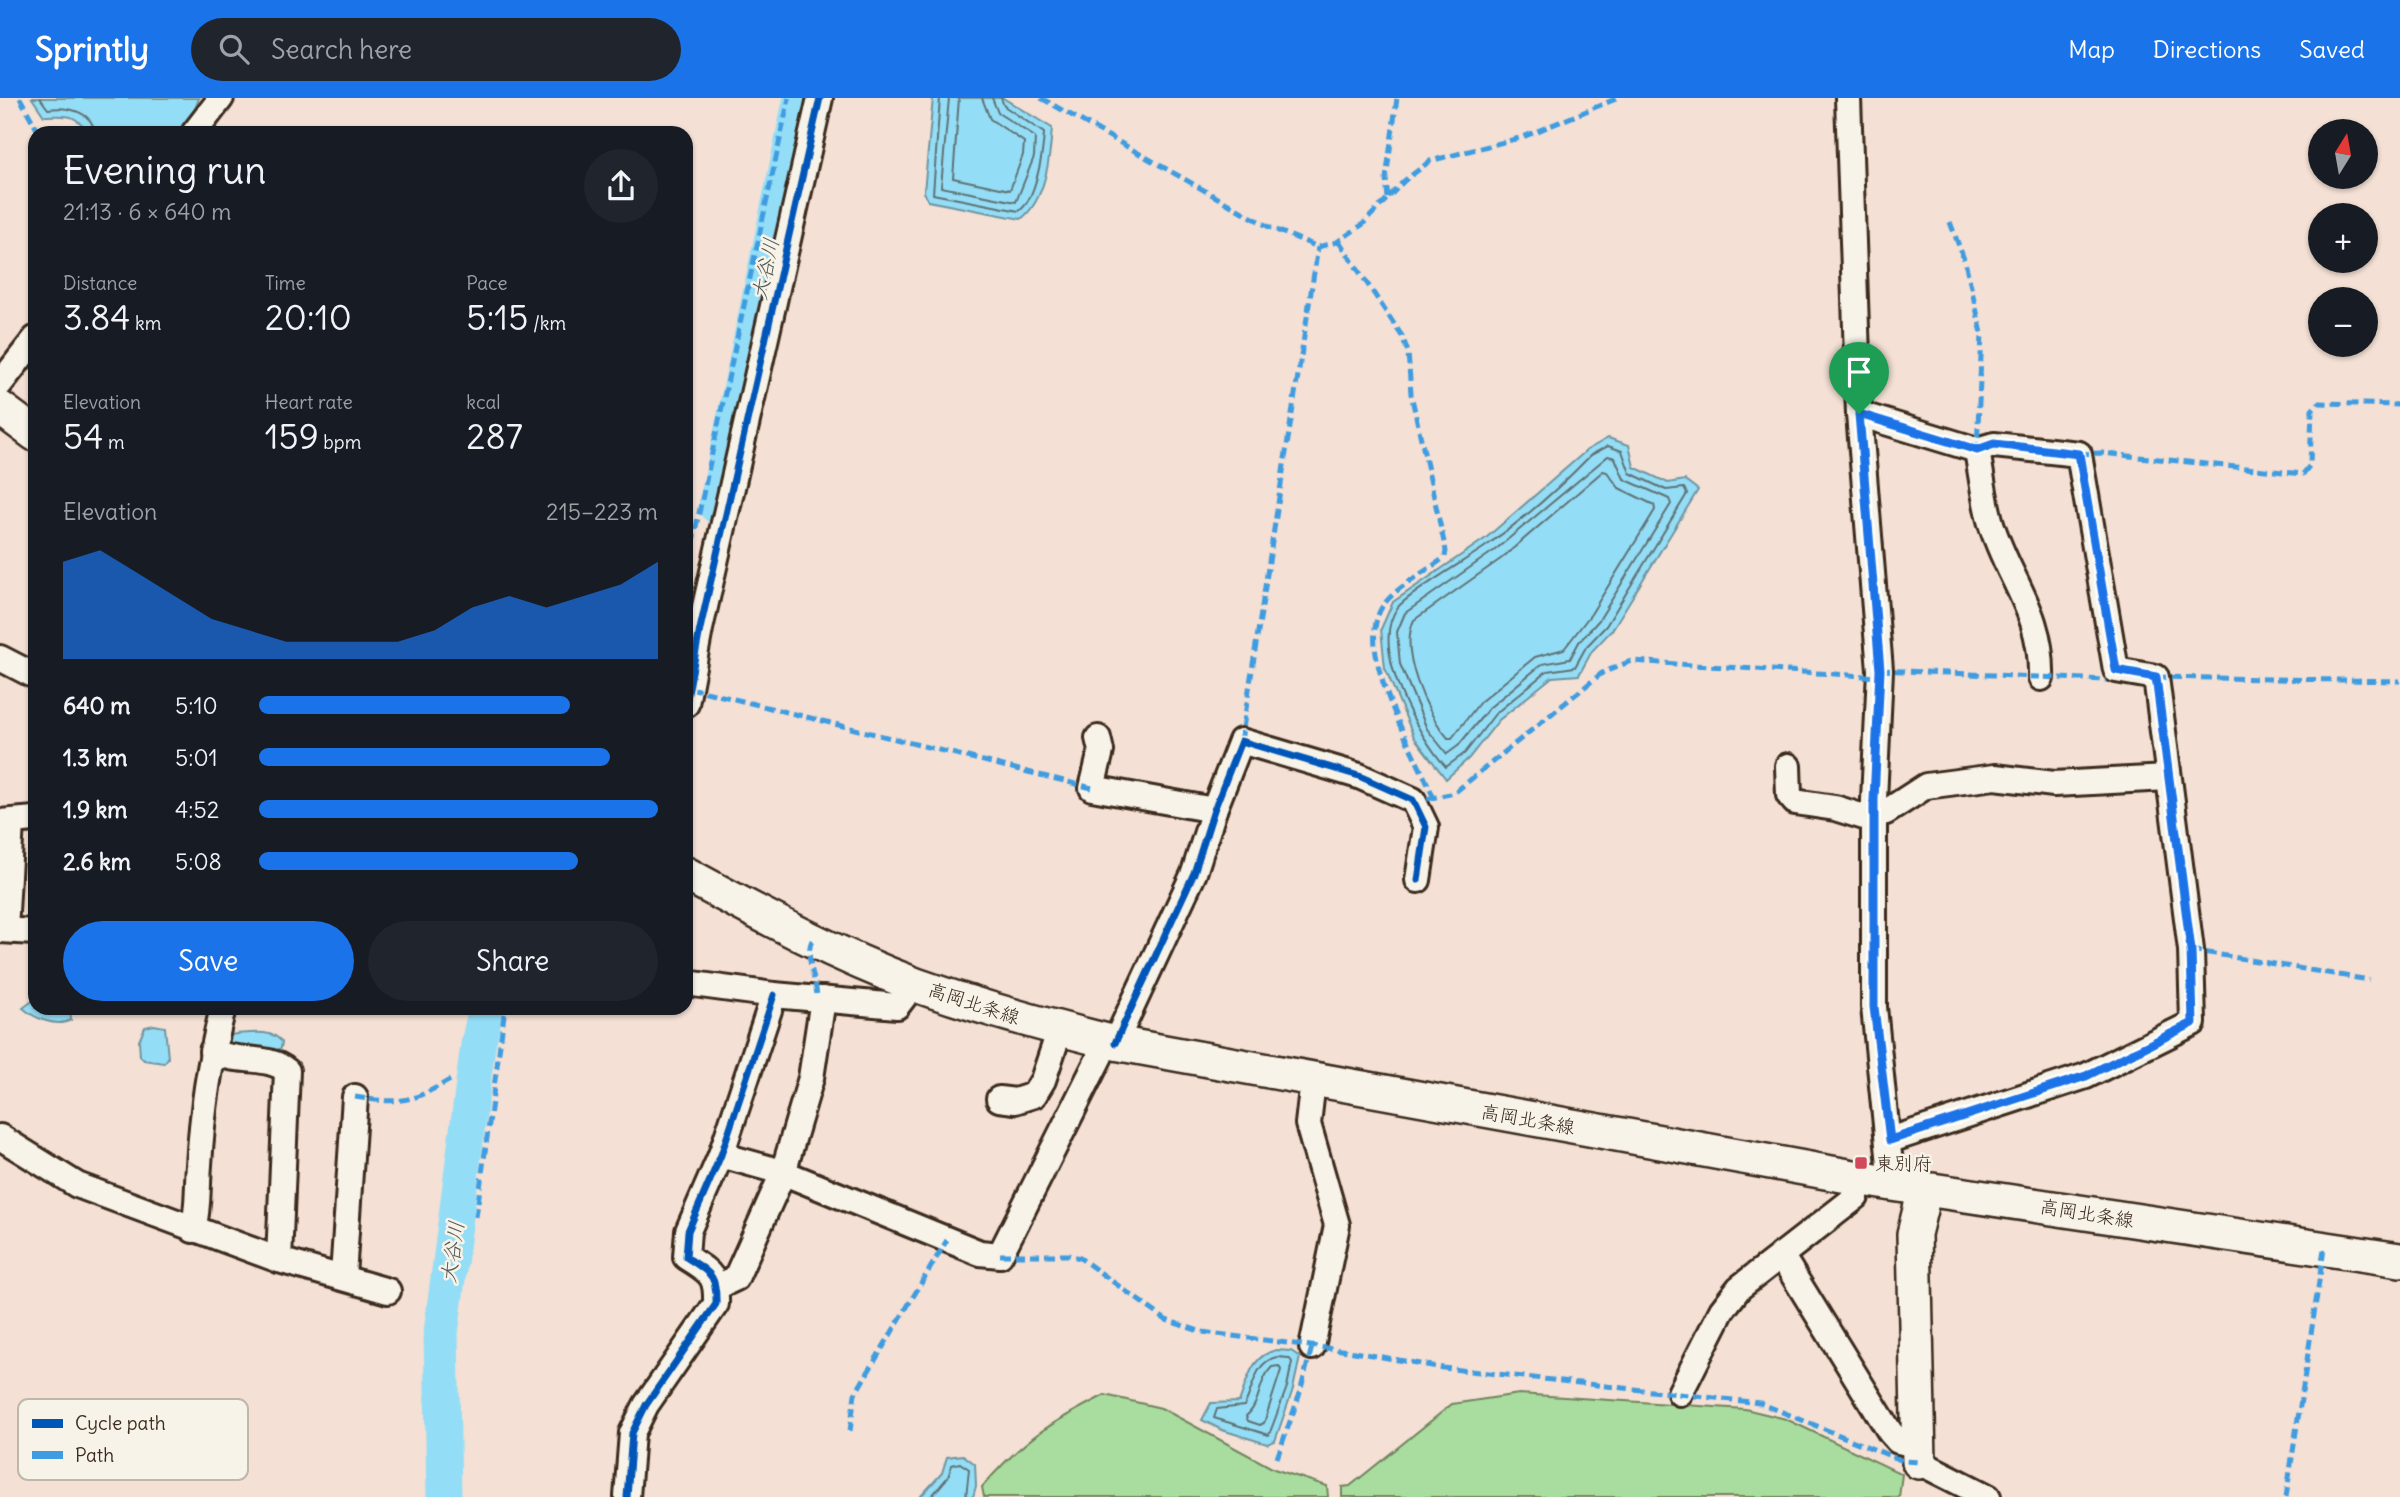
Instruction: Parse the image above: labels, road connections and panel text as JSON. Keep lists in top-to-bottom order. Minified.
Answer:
{"streets":{"main road":["高岡北条線"]},"water":["大谷川"],"places":{"transit":["東別府"]},"legend":["Cycle path","Path"],"north":"top","page":{"header":"Sprintly","search":"Search here","nav":["Map","Directions","Saved"],"map_buttons":["+","−"],"heading":["Evening run","21:13 · 6 × 640 m"],"stats":[["Distance","3.84 km"],["Time","20:10"],["Pace","5:15 /km"],["Elevation","54 m"],["Heart rate","159 bpm"],["kcal","287"]],"chart":["Elevation","215–223 m"],"list":[{"name":"640 m","note":"5:10"},{"name":"1.3 km","note":"5:01"},{"name":"1.9 km","note":"4:52"},{"name":"2.6 km","note":"5:08"}],"buttons":["Save","Share"]}}
